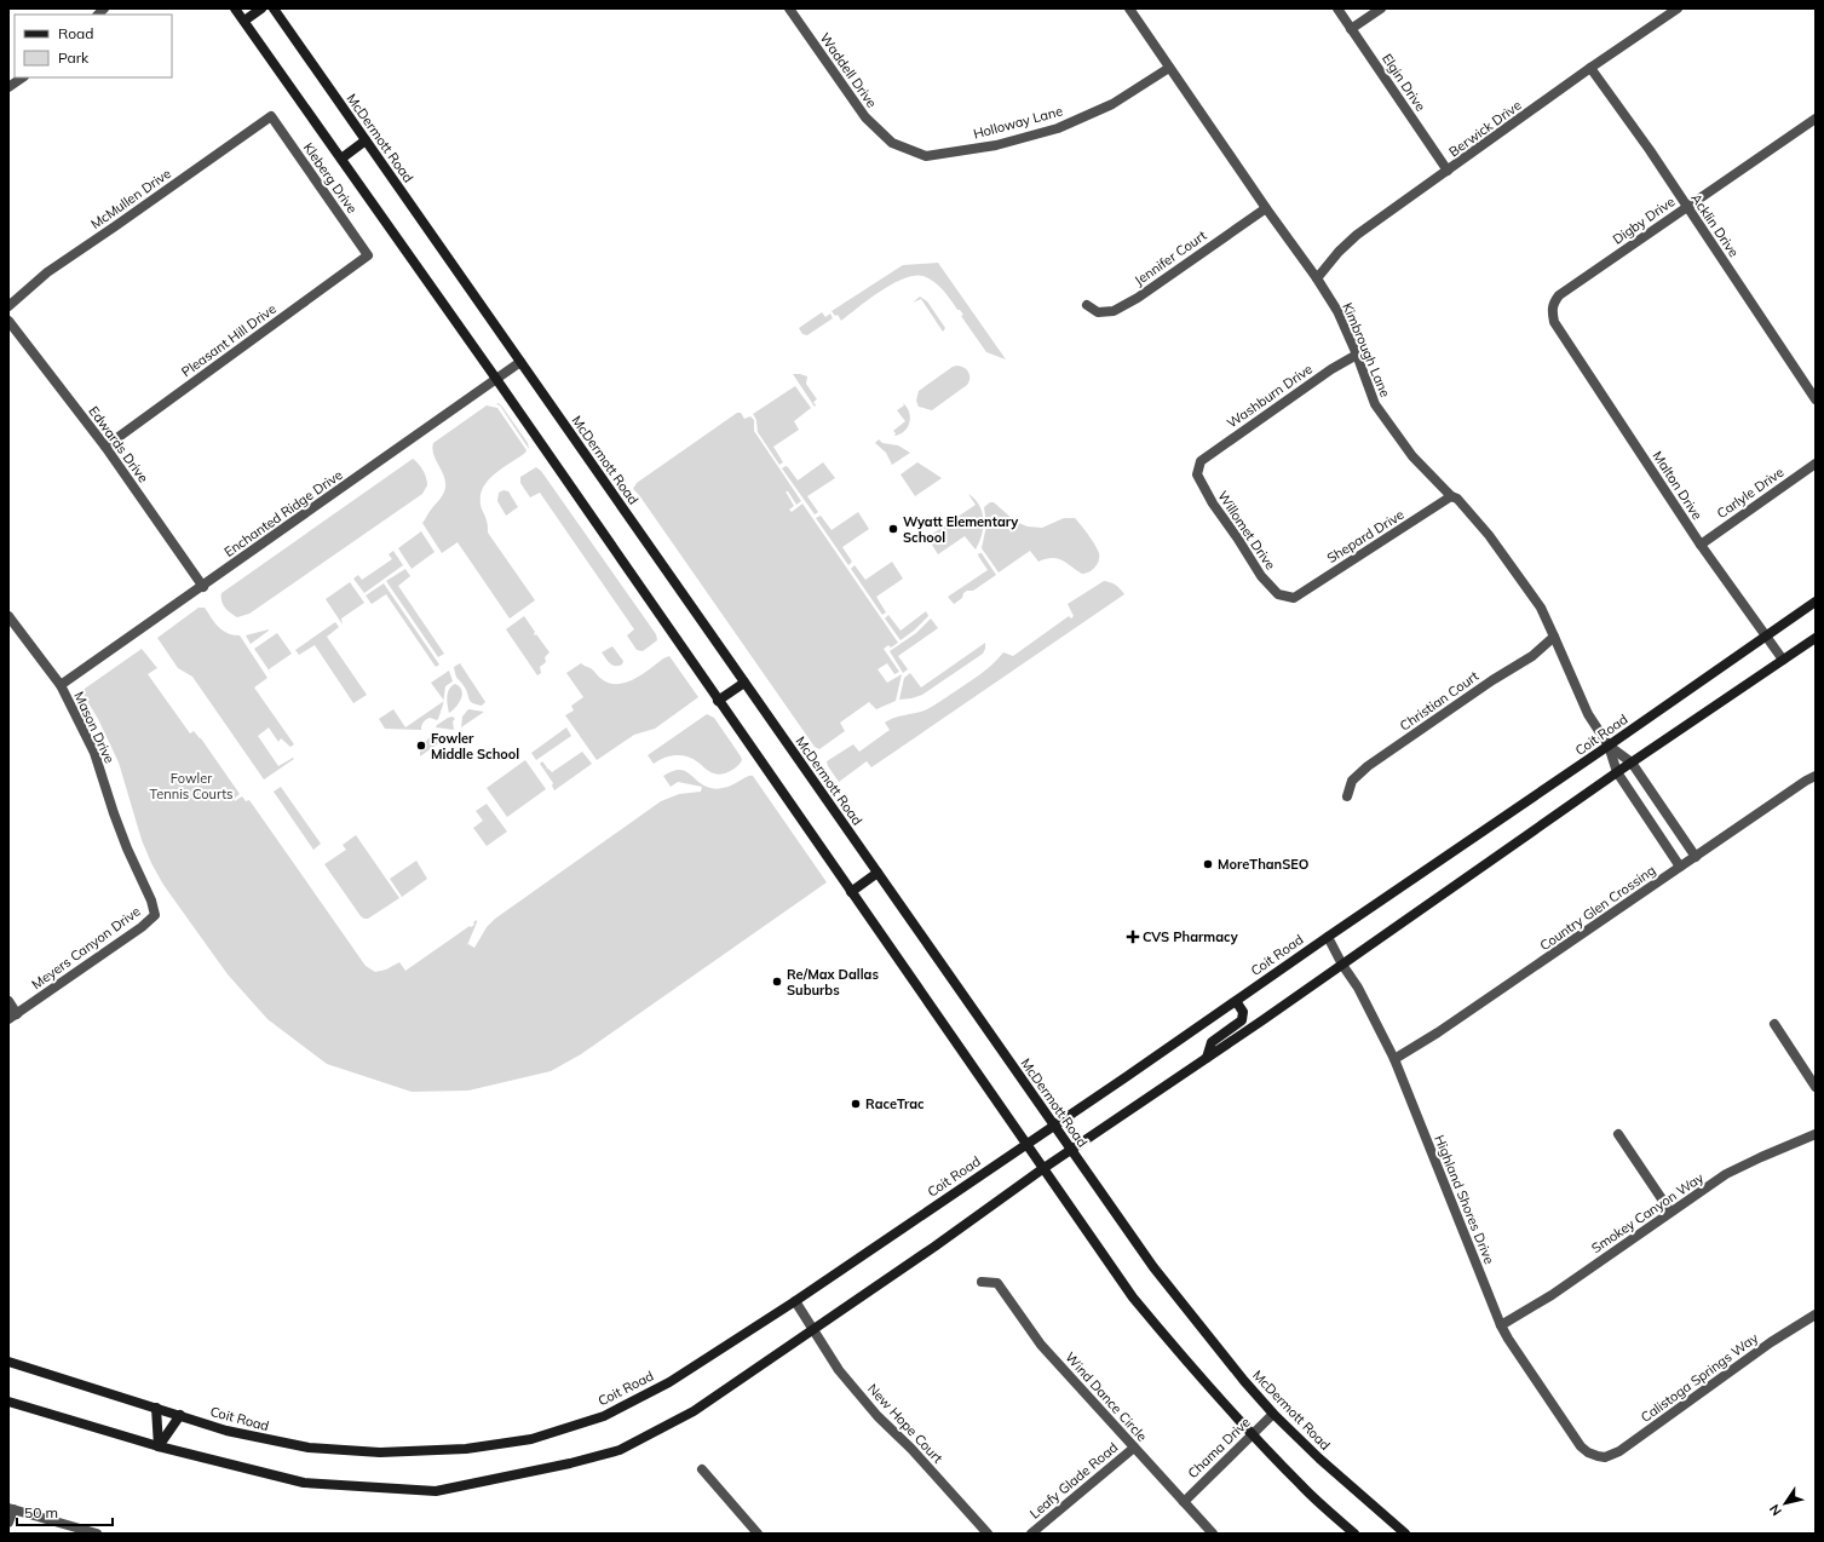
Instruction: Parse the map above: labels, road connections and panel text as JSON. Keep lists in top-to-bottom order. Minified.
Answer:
{"streets":{"main road":["McDermott Road","Coit Road"],"street":["Waddell Drive","Elgin Drive","Holloway Lane","Berwick Drive","Kleberg Drive","McMullen Drive","Digby Drive","Acklin Drive","Jennifer Court","Pleasant Hill Drive","Kimbrough Lane","Washburn Drive","Edwards Drive","Malton Drive","Carlyle Drive","Enchanted Ridge Drive","Willomet Drive","Shepard Drive","Christian Court","Mason Drive","Country Glen Crossing","Meyers Canyon Drive","Highland Shores Drive","Smokey Canyon Way","Calistoga Springs Way","Wind Dance Circle","New Hope Court","Chama Drive","Leafy Glade Road"]},"crossings":[["Waddell Drive","Holloway Lane"],["Elgin Drive","Berwick Drive"],["Holloway Lane","Kimbrough Lane"],["Berwick Drive","Acklin Drive"],["Berwick Drive","Kimbrough Lane"],["McDermott Road","Enchanted Ridge Drive"],["McDermott Road","Coit Road"],["McDermott Road","Chama Drive"],["Kleberg Drive","McMullen Drive"],["Kleberg Drive","Pleasant Hill Drive"],["Digby Drive","Acklin Drive"],["Digby Drive","Malton Drive"],["Jennifer Court","Kimbrough Lane"],["Pleasant Hill Drive","Edwards Drive"],["Kimbrough Lane","Washburn Drive"],["Kimbrough Lane","Shepard Drive"],["Kimbrough Lane","Christian Court"],["Kimbrough Lane","Coit Road"],["Washburn Drive","Willomet Drive"],["Edwards Drive","Enchanted Ridge Drive"],["Malton Drive","Carlyle Drive"],["Malton Drive","Coit Road"],["Enchanted Ridge Drive","Mason Drive"],["Willomet Drive","Shepard Drive"],["Mason Drive","Meyers Canyon Drive"],["Coit Road","Highland Shores Drive"],["Coit Road","New Hope Court"],["Country Glen Crossing","Highland Shores Drive"],["Highland Shores Drive","Smokey Canyon Way"],["Highland Shores Drive","Calistoga Springs Way"],["Wind Dance Circle","Chama Drive"],["Wind Dance Circle","Leafy Glade Road"]],"parks":["Fowler Tennis Courts"],"places":{"other":["Wyatt Elementary School","Fowler Middle School","MoreThanSEO","Re/Max Dallas Suburbs","RaceTrac"],"health":["CVS Pharmacy"]},"legend":["Road","Park"],"scale_bar":"50 m","north":"bottom left"}
